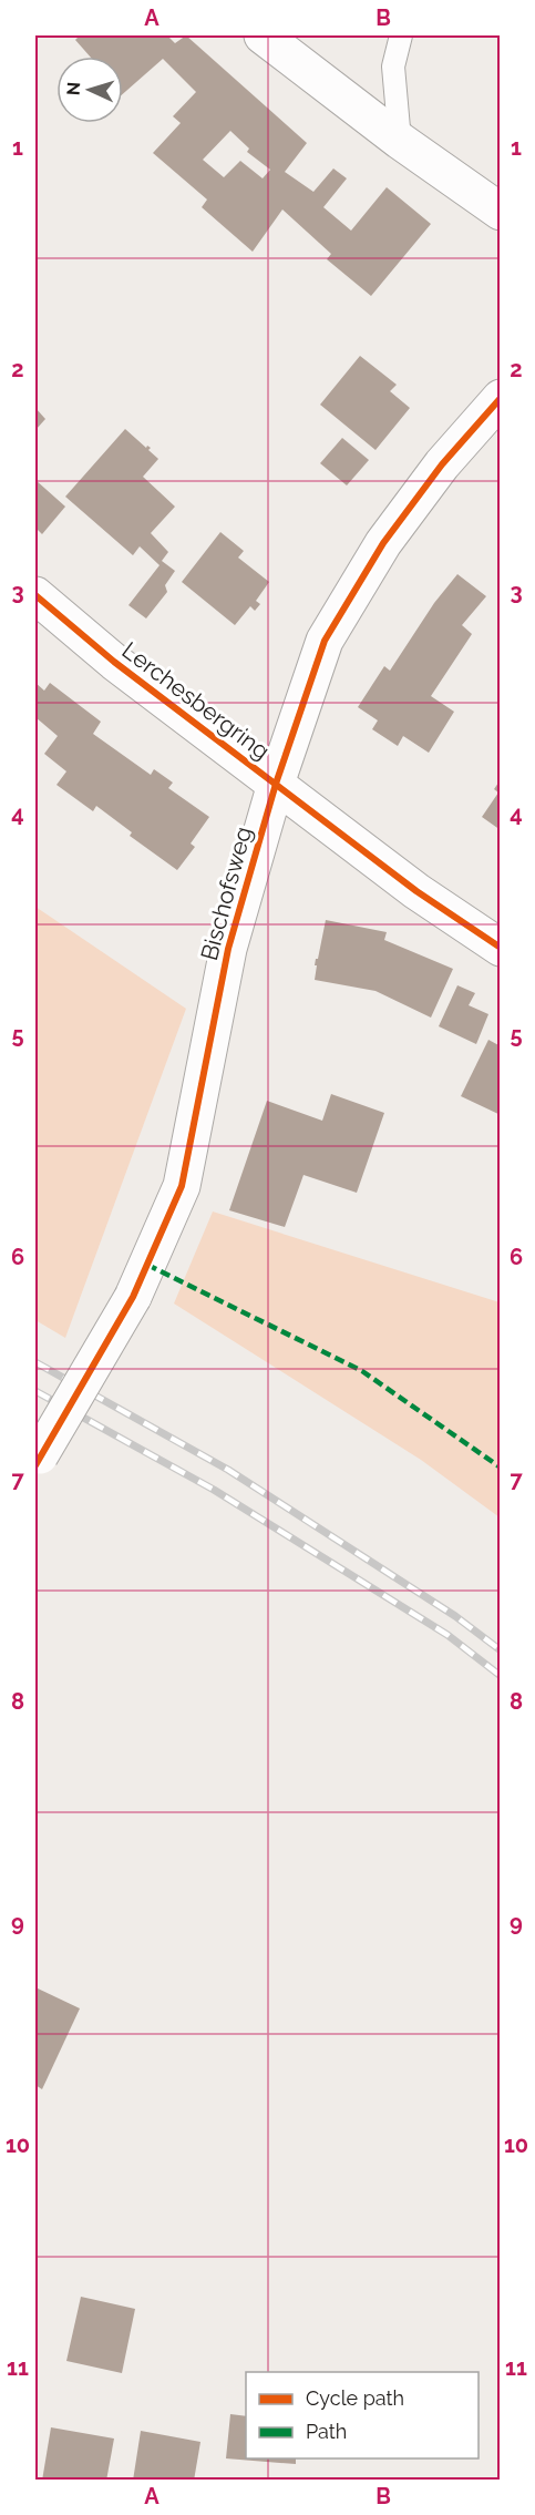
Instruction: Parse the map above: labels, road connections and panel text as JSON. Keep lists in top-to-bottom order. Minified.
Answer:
{"streets":{"street":["Lerchesbergring","Bischofsweg"]},"crossings":[["Lerchesbergring","Bischofsweg"]],"legend":["Cycle path","Path"],"north":"left","grid":{"columns":["A","B"],"rows":["1","2","3","4","5","6","7","8","9","10","11"]}}
